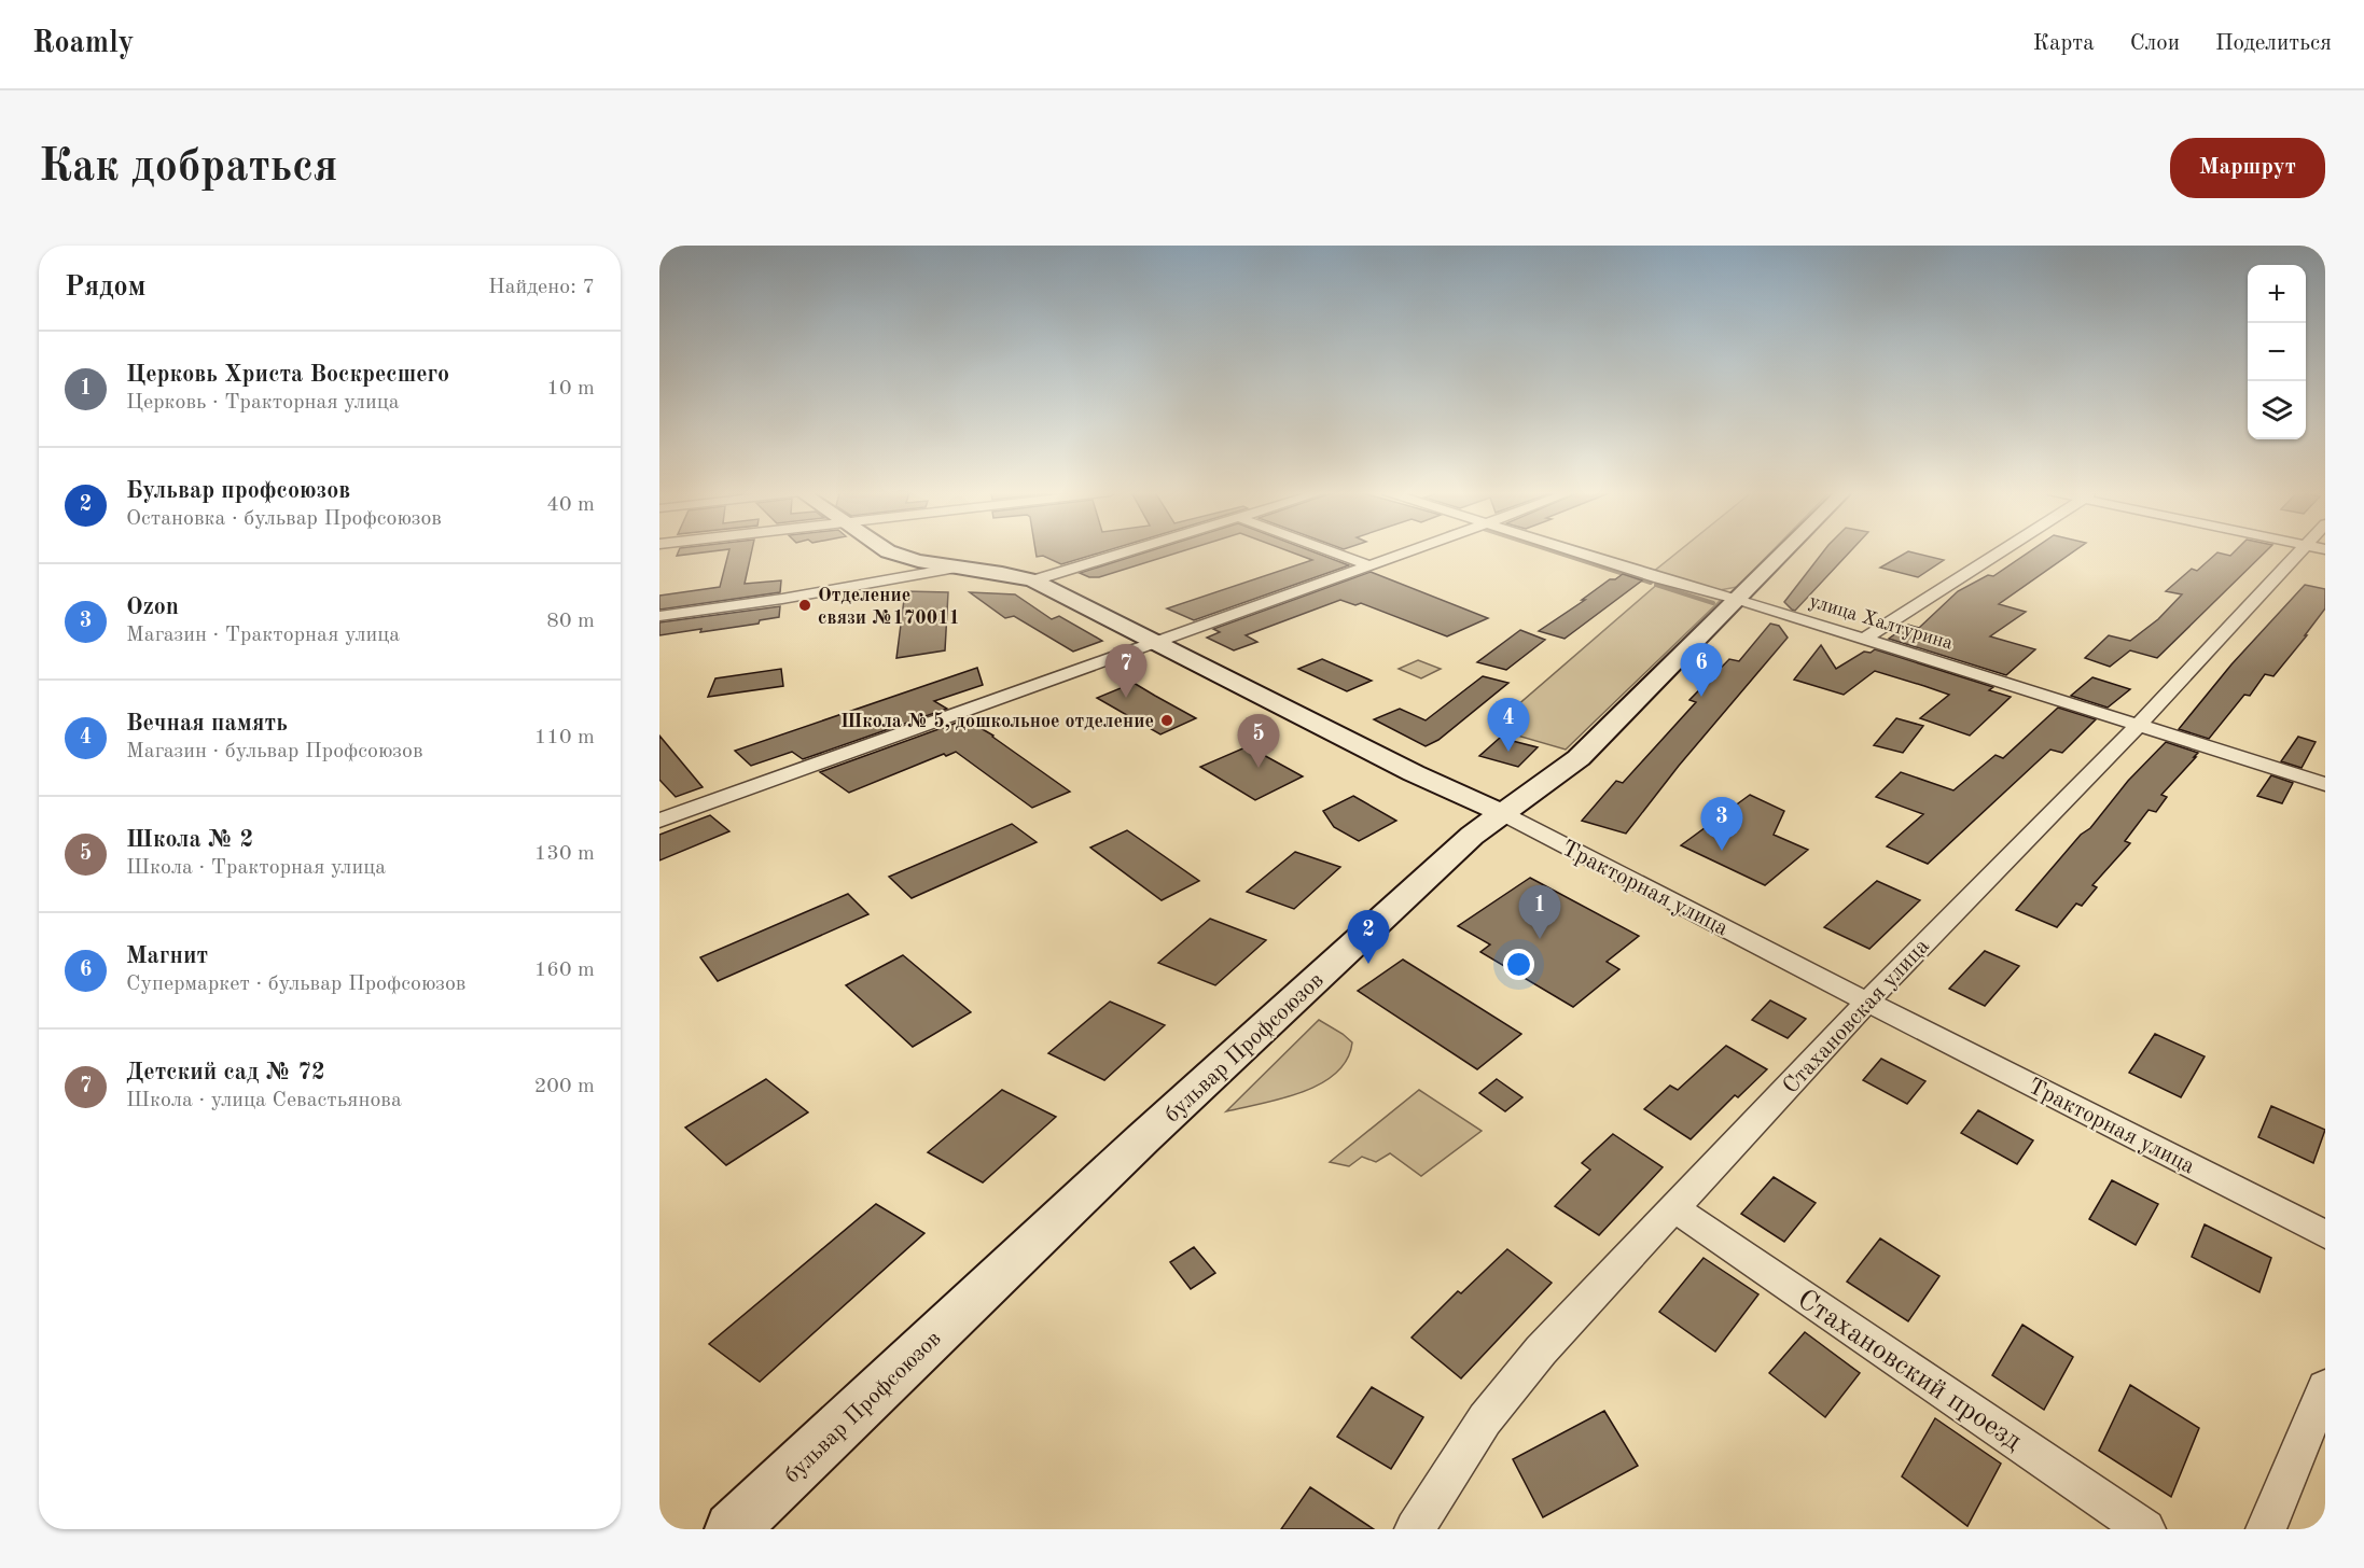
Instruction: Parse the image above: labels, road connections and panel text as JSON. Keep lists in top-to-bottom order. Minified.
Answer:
{"streets":{"main road":["Тракторная улица","бульвар Профсоюзов"],"street":["улица Халтурина","Стахановская улица","Стахановский проезд"]},"crossings":[["улица Халтурина","Стахановская улица"],["улица Халтурина","бульвар Профсоюзов"],["Тракторная улица","Стахановская улица"],["Тракторная улица","бульвар Профсоюзов"],["Стахановская улица","Стахановский проезд"]],"places":["Отделение связи №170011","Школа № 5, дошкольное отделение"],"page":{"header":"Roamly","nav":["Карта","Слои","Поделиться"],"buttons":"Маршрут","title":"Как добраться","heading":["Рядом","Найдено: 7"],"map_buttons":["+","−"],"list":[{"mark":"1","name":"Церковь Христа Воскресшего","note":"Церковь · Тракторная улица","value":"10 m"},{"mark":"2","name":"Бульвар профсоюзов","note":"Остановка · бульвар Профсоюзов","value":"40 m"},{"mark":"3","name":"Ozon","note":"Магазин · Тракторная улица","value":"80 m"},{"mark":"4","name":"Вечная память","note":"Магазин · бульвар Профсоюзов","value":"110 m"},{"mark":"5","name":"Школа № 2","note":"Школа · Тракторная улица","value":"130 m"},{"mark":"6","name":"Магнит","note":"Супермаркет · бульвар Профсоюзов","value":"160 m"},{"mark":"7","name":"Детский сад № 72","note":"Школа · улица Севастьянова","value":"200 m"}],"pins":["6","7","4","5","3","1","2"]}}
